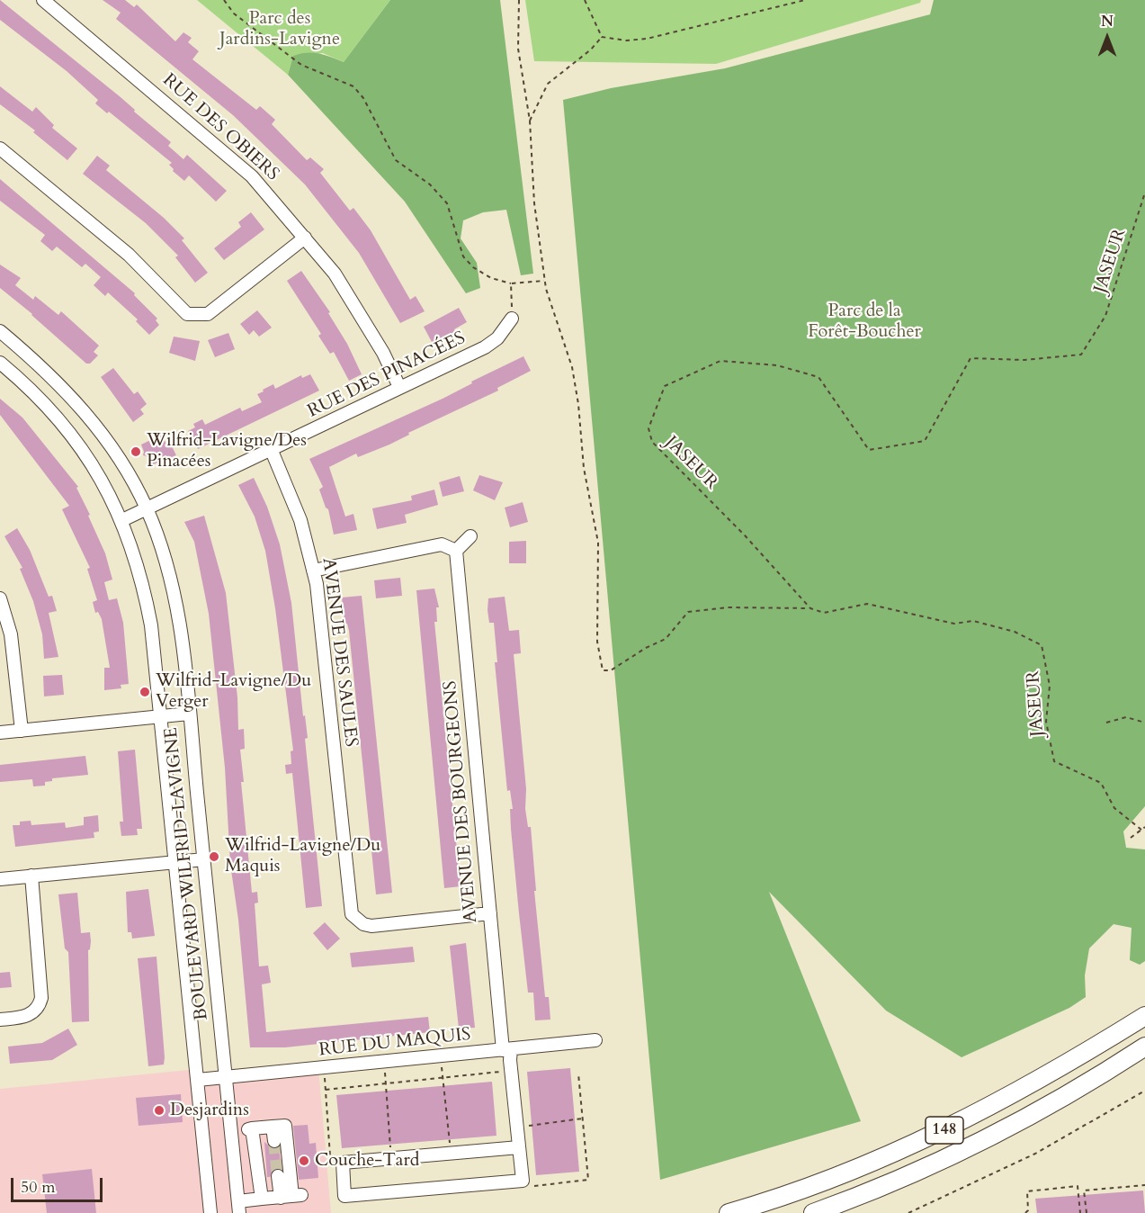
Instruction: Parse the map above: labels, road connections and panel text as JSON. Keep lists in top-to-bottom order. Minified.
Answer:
{"streets":{"highway":["148"],"street":["RUE DES OBIERS","RUE DES PINACÉES","AVENUE DES SAULES","AVENUE DES BOURGEONS","BOULEVARD WILFRID-LAVIGNE","RUE DU MAQUIS"],"path":["JASEUR"]},"crossings":[["RUE DES OBIERS","RUE DES PINACÉES"],["RUE DES PINACÉES","AVENUE DES SAULES"],["RUE DES PINACÉES","BOULEVARD WILFRID-LAVIGNE"],["AVENUE DES SAULES","AVENUE DES BOURGEONS"],["AVENUE DES BOURGEONS","RUE DU MAQUIS"],["BOULEVARD WILFRID-LAVIGNE","RUE DU MAQUIS"]],"parks":["Parc des Jardins-Lavigne","Parc de la Forêt-Boucher"],"places":["Wilfrid-Lavigne/Des Pinacées","Wilfrid-Lavigne/Du Verger","Wilfrid-Lavigne/Du Maquis","Desjardins","Couche-Tard"],"scale_bar":"50 m","north":"top"}
